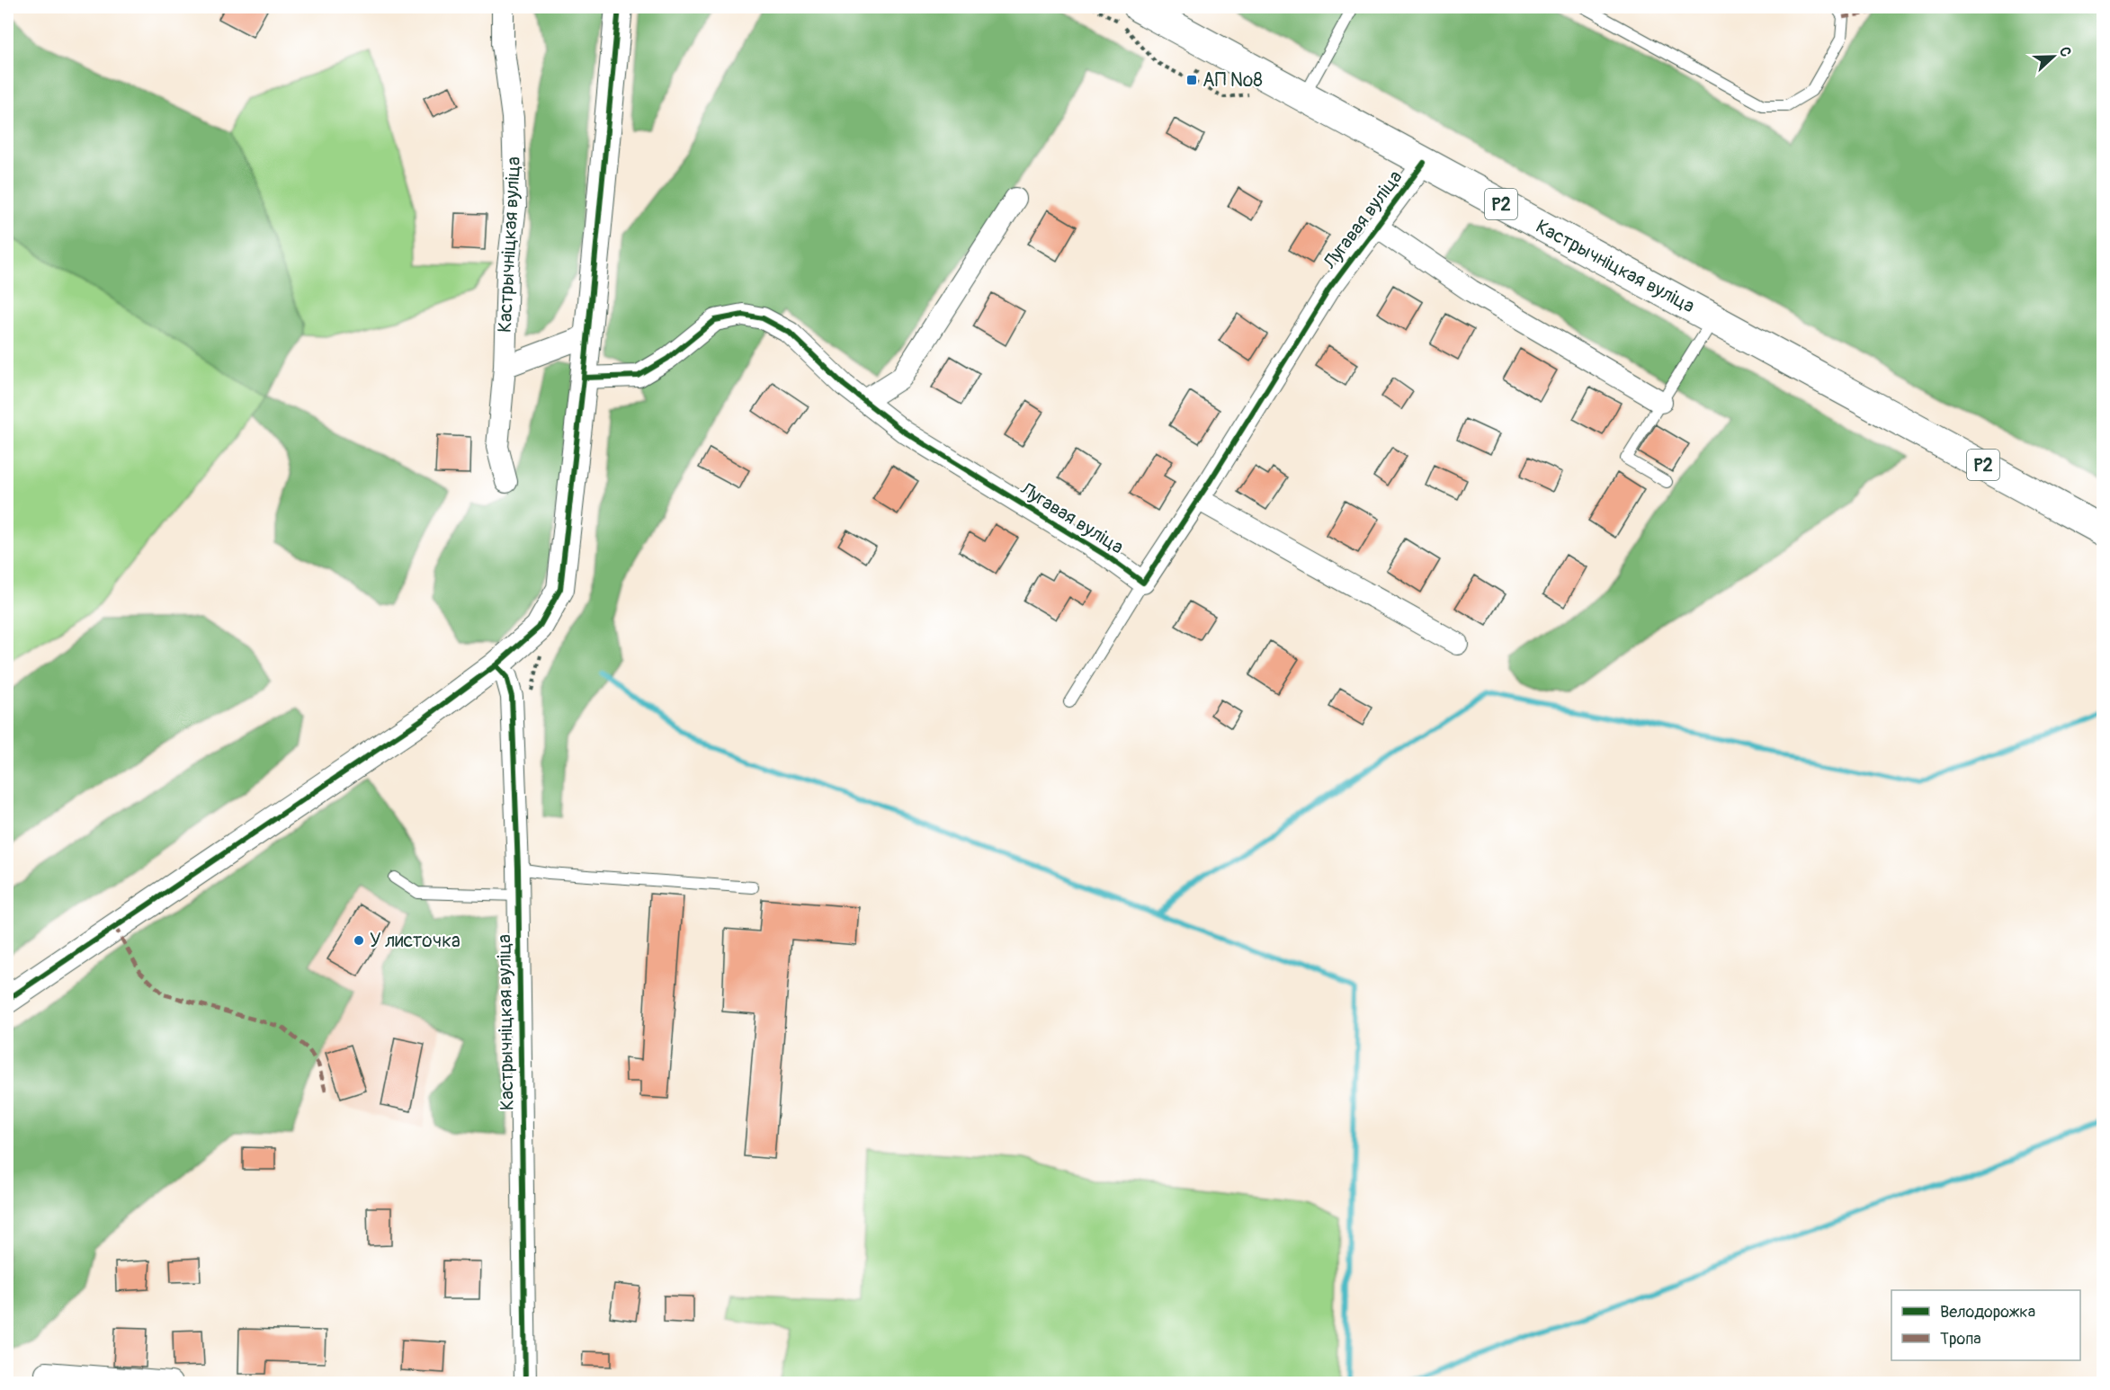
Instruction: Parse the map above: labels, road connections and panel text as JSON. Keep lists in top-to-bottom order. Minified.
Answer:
{"streets":{"main road":["Р2","Кастрычніцкая вуліца"],"street":["Лугавая вуліца"]},"crossings":[["Лугавая вуліца","Кастрычніцкая вуліца"]],"places":{"transit":["АП №8"],"other":["У листочка"]},"legend":["Велодорожка","Тропа"],"north":"right"}
